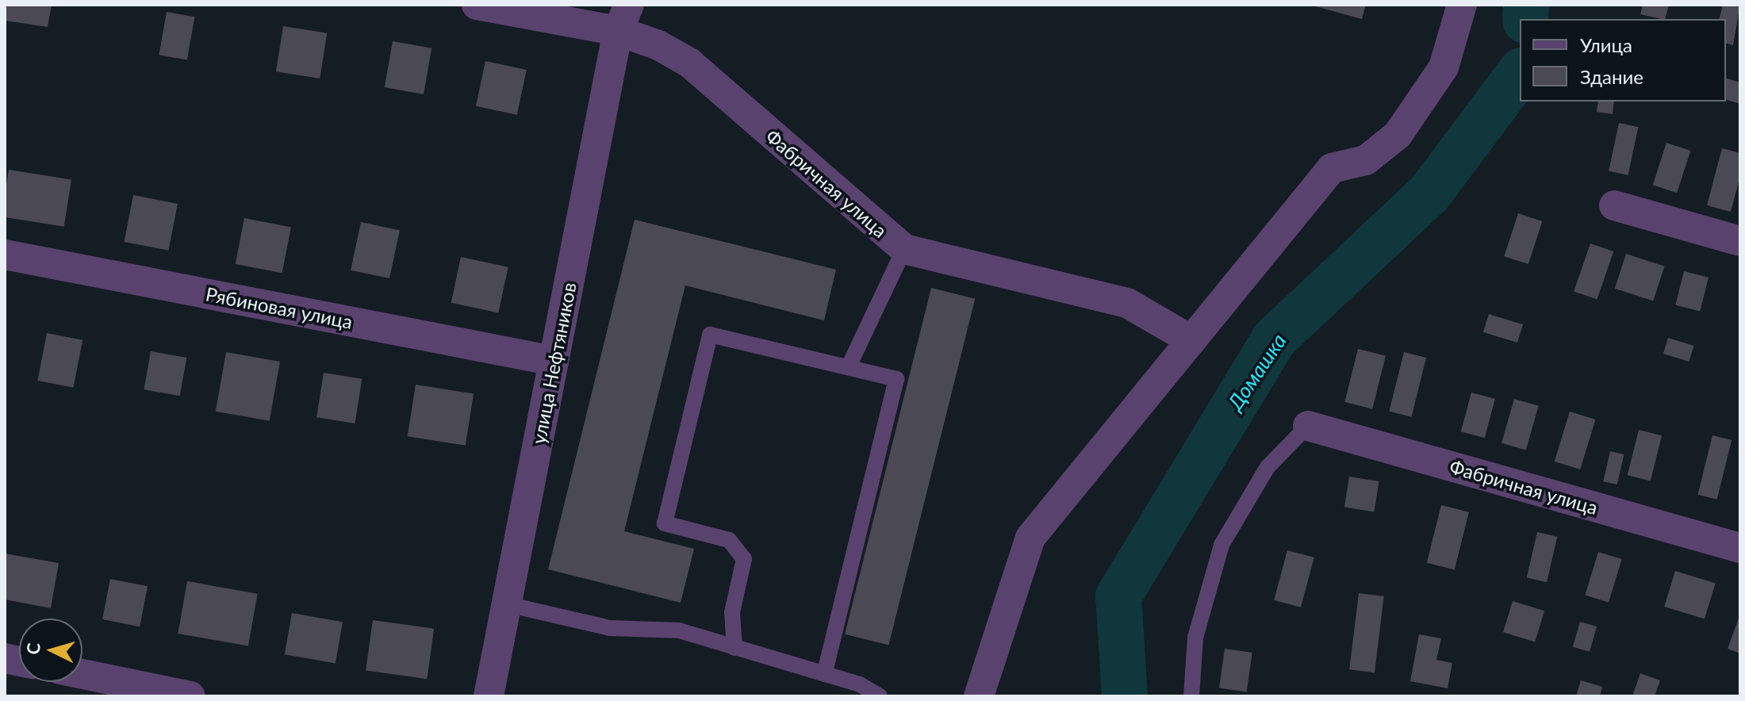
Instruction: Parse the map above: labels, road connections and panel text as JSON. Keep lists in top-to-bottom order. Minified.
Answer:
{"streets":{"street":["Фабричная улица","Рябиновая улица","улица Нефтяников"]},"crossings":[["Фабричная улица","улица Нефтяников"],["Рябиновая улица","улица Нефтяников"]],"water":["Домашка"],"legend":["Улица","Здание"],"north":"left"}
